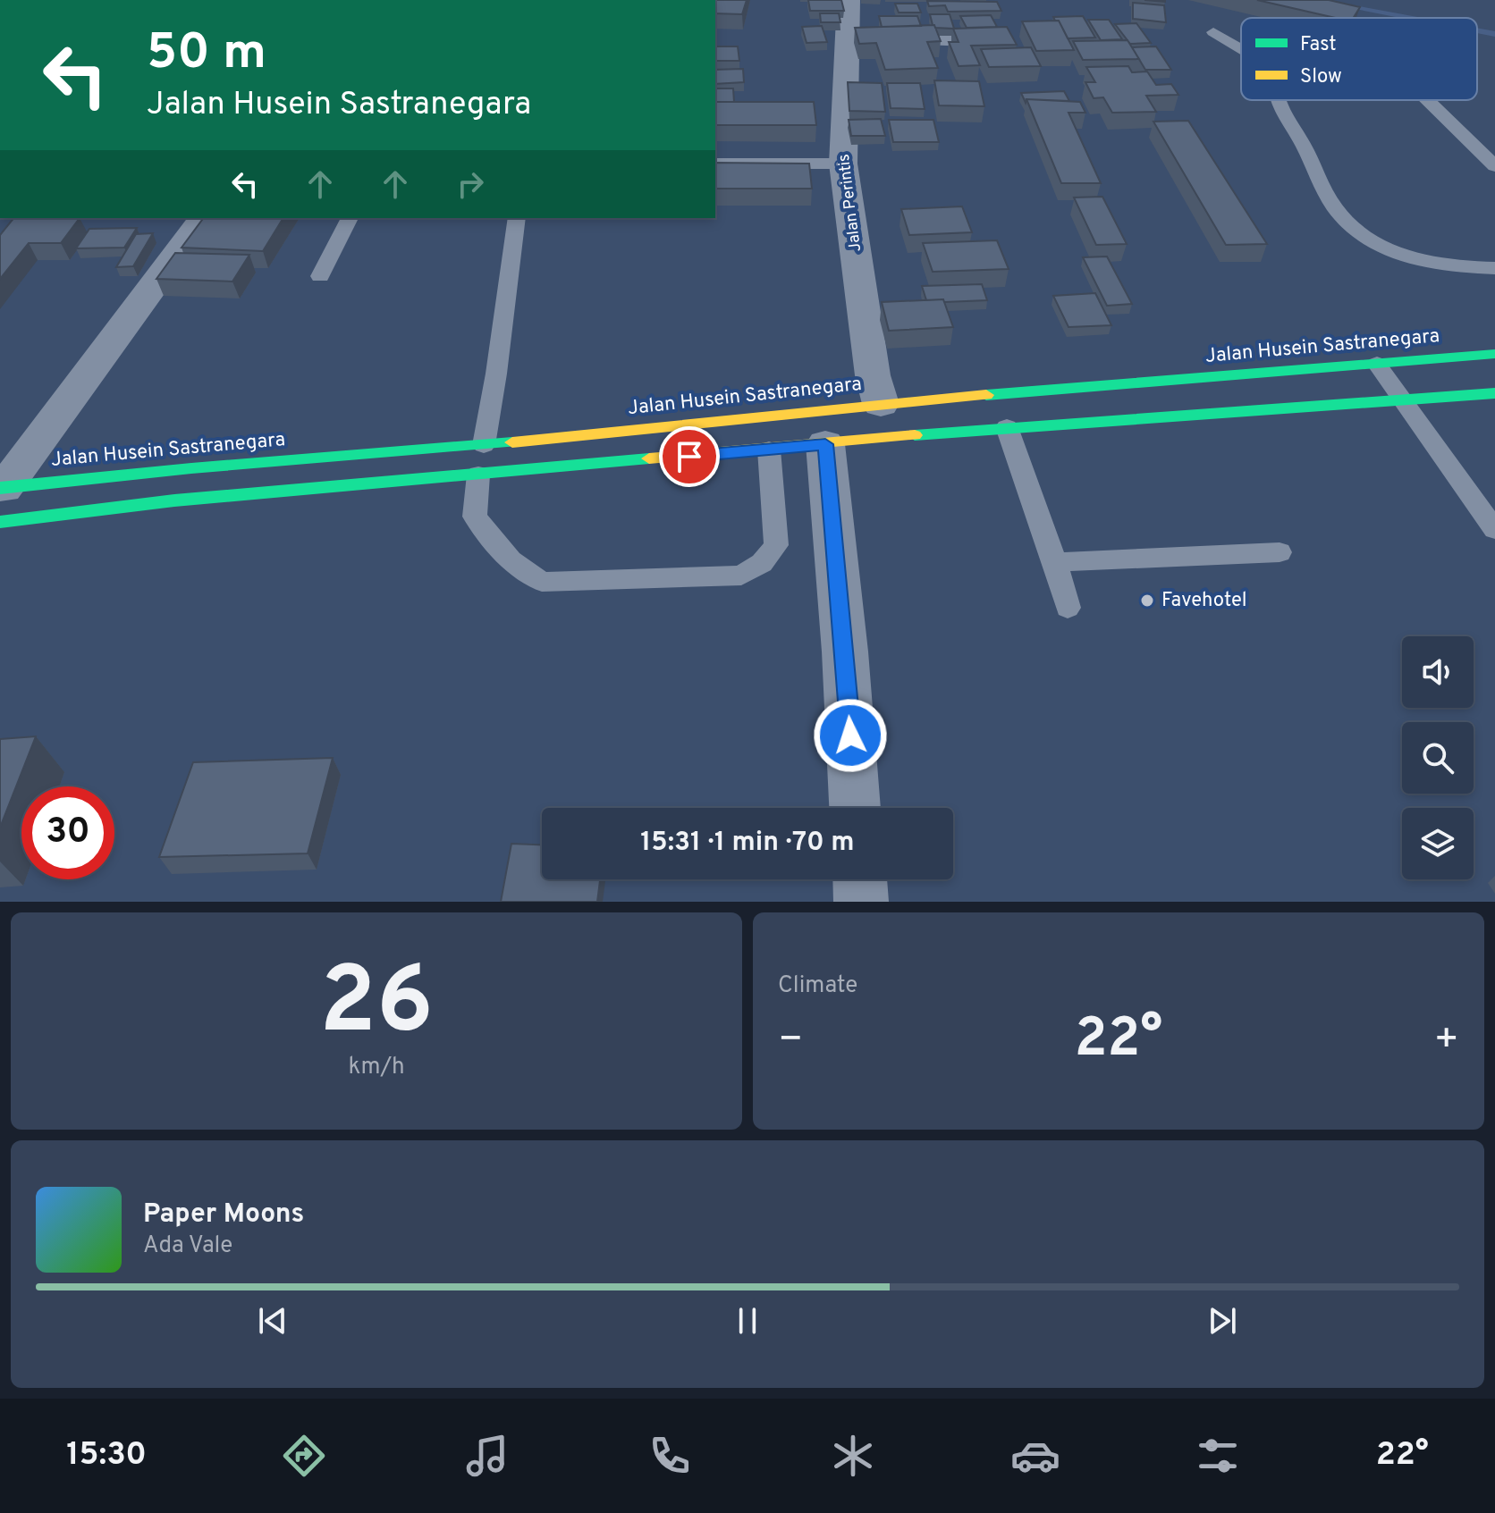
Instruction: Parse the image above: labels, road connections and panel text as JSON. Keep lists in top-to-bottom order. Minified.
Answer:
{"streets":{"main road":["Jalan Husein Sastranegara"],"street":["Jalan Perintis"]},"crossings":[["Jalan Perintis","Jalan Husein Sastranegara"]],"places":["Favehotel"],"legend":["Fast","Slow"],"page":{"turn":["50 m","Jalan Husein Sastranegara"],"limit":"30","trip":"15:31 · 1 min · 70 m","tile":[["26","km/h"],"Climate"],"heat":["−","22°","+"],"song":["Paper Moons","Ada Vale"],"tabs":["15:30","22°"]}}
